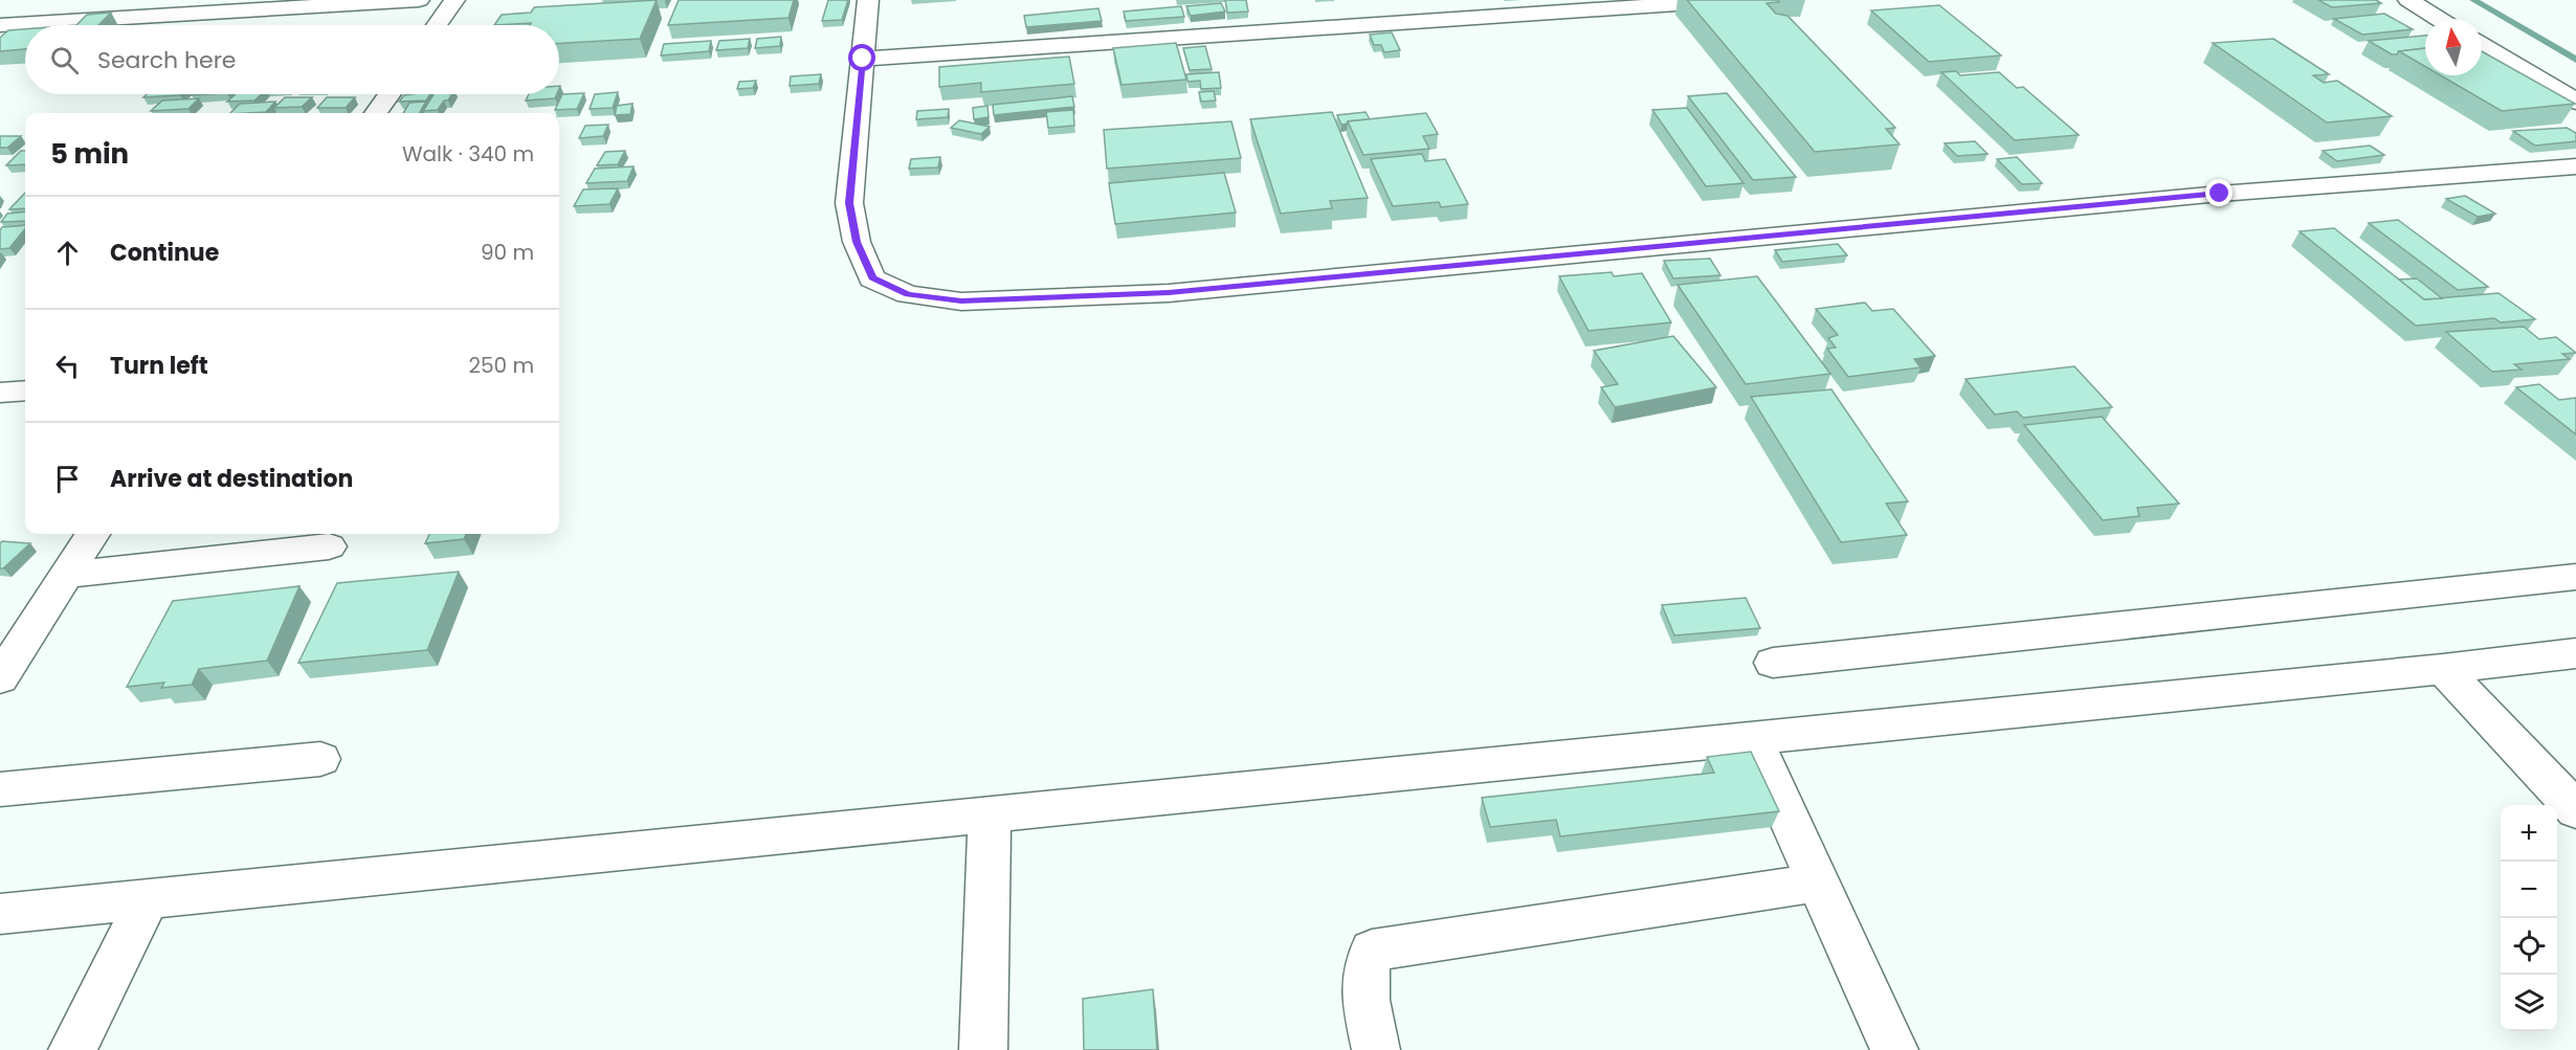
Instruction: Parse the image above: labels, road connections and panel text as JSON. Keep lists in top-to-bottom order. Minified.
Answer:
{"north":"top","page":{"search":"Search here","heading":["5 min","Walk · 340 m"],"list":[["Continue","90 m"],["Turn left","250 m"],"Arrive at destination"],"map_buttons":["+","−"]}}
